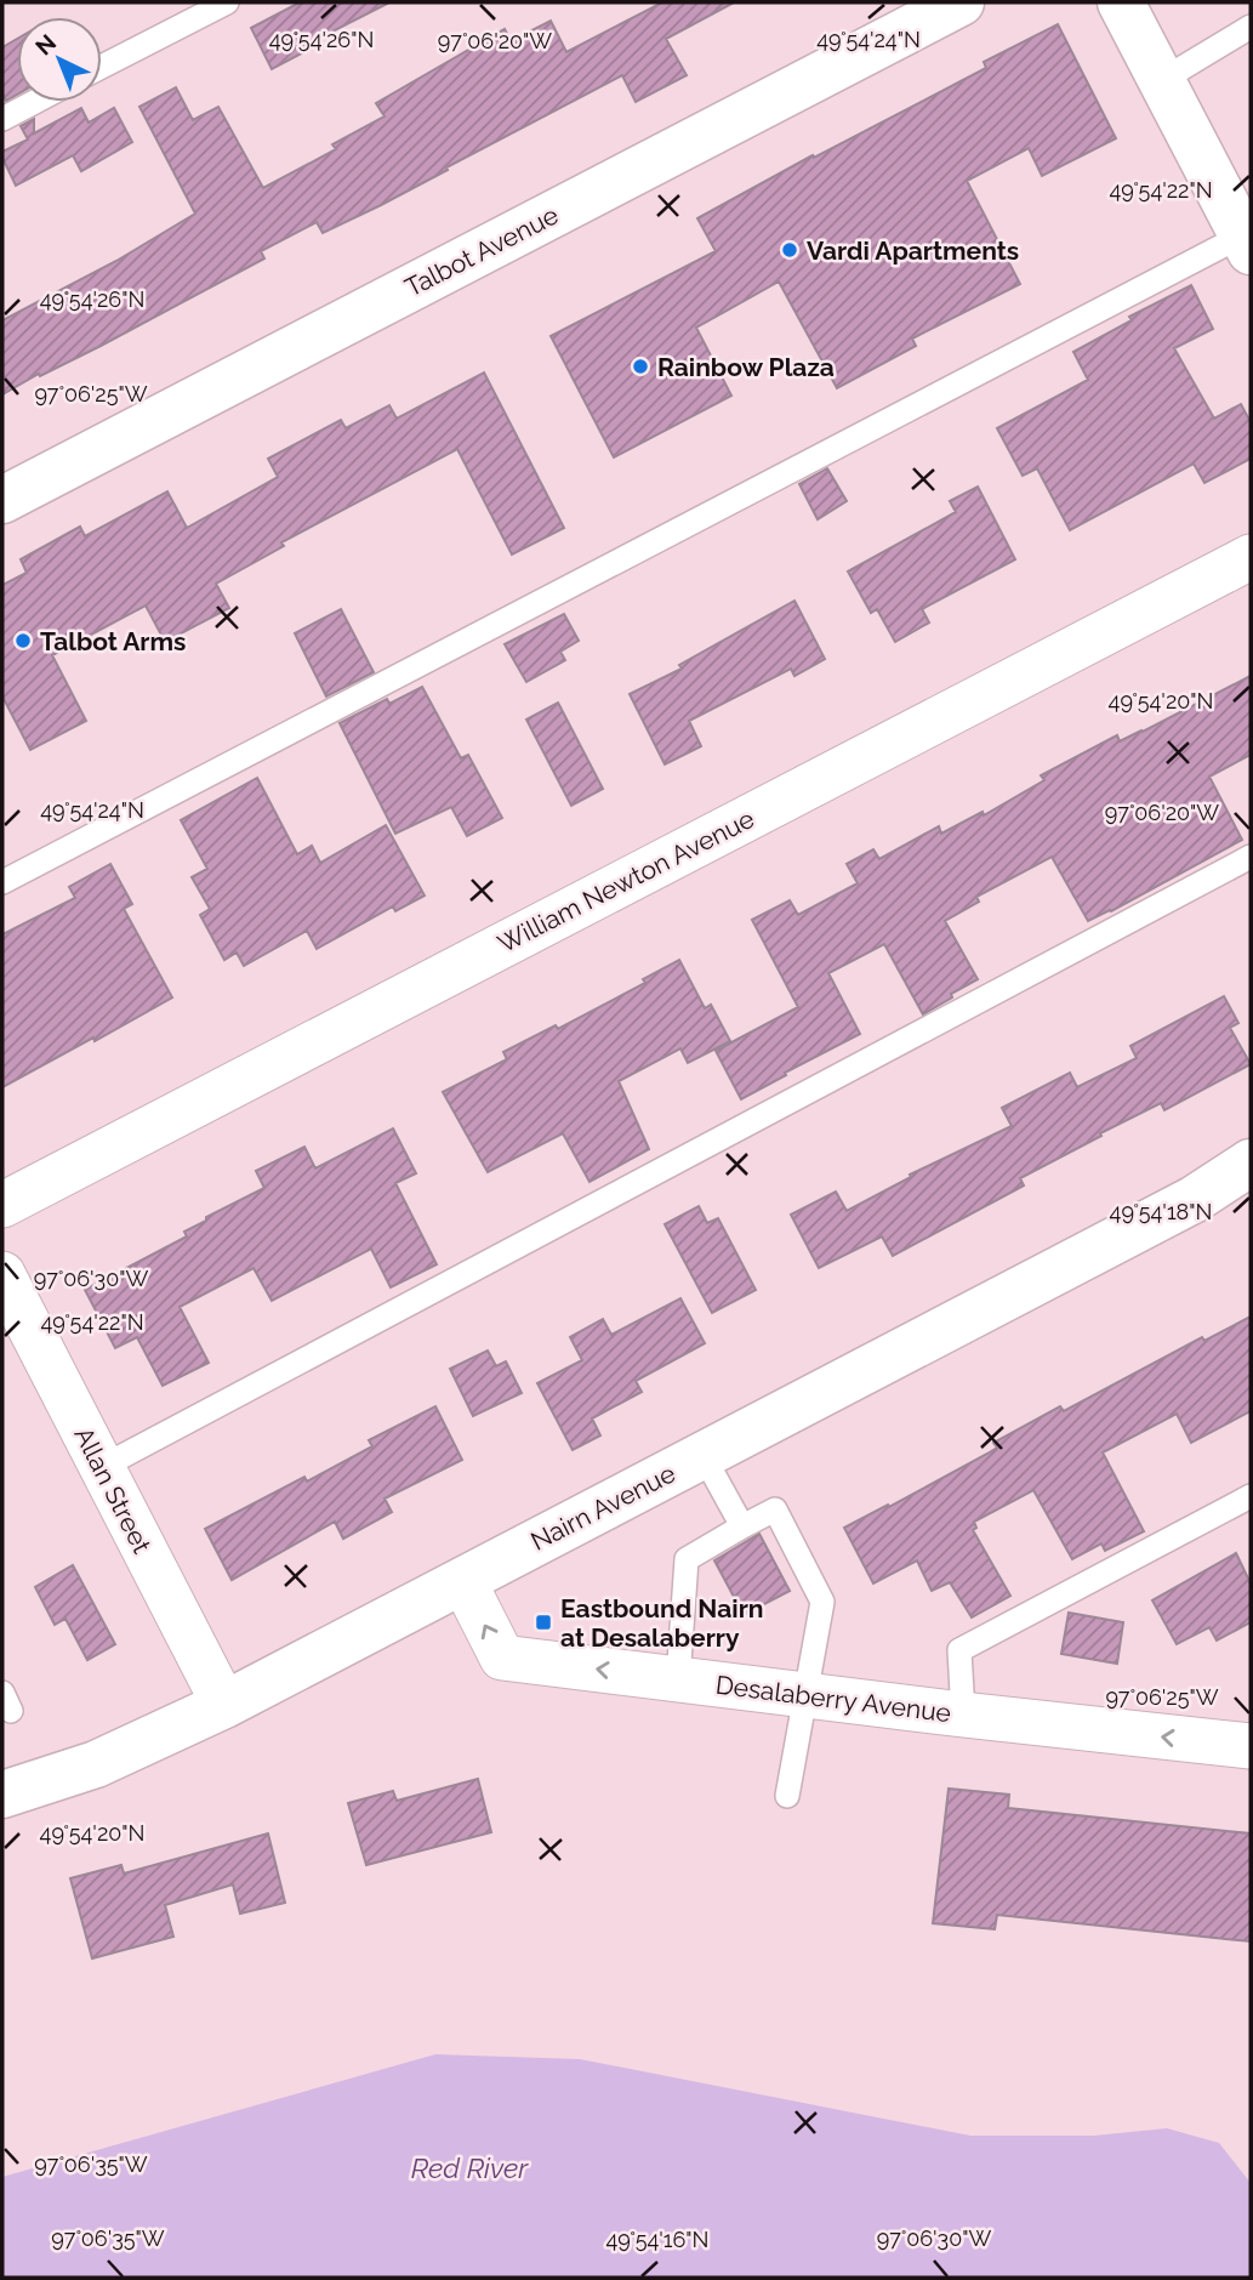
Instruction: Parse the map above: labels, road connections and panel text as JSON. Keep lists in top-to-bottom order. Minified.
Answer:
{"streets":{"main road":["Talbot Avenue","Nairn Avenue"],"street":["William Newton Avenue","Allan Street","Desalaberry Avenue"]},"crossings":[["Allan Street","Nairn Avenue"],["Nairn Avenue","Desalaberry Avenue"]],"one_way":["Desalaberry Avenue"],"water":["Red River"],"places":{"other":["Vardi Apartments","Rainbow Plaza","Talbot Arms"],"transit":["Eastbound Nairn at Desalaberry"]},"north":"top left","coordinates":["49°54'26\"N","49°54'24\"N","97°06'20\"W","49°54'22\"N","97°06'25\"W","49°54'20\"N","49°54'18\"N","97°06'30\"W","97°06'35\"W","49°54'16\"N"]}
